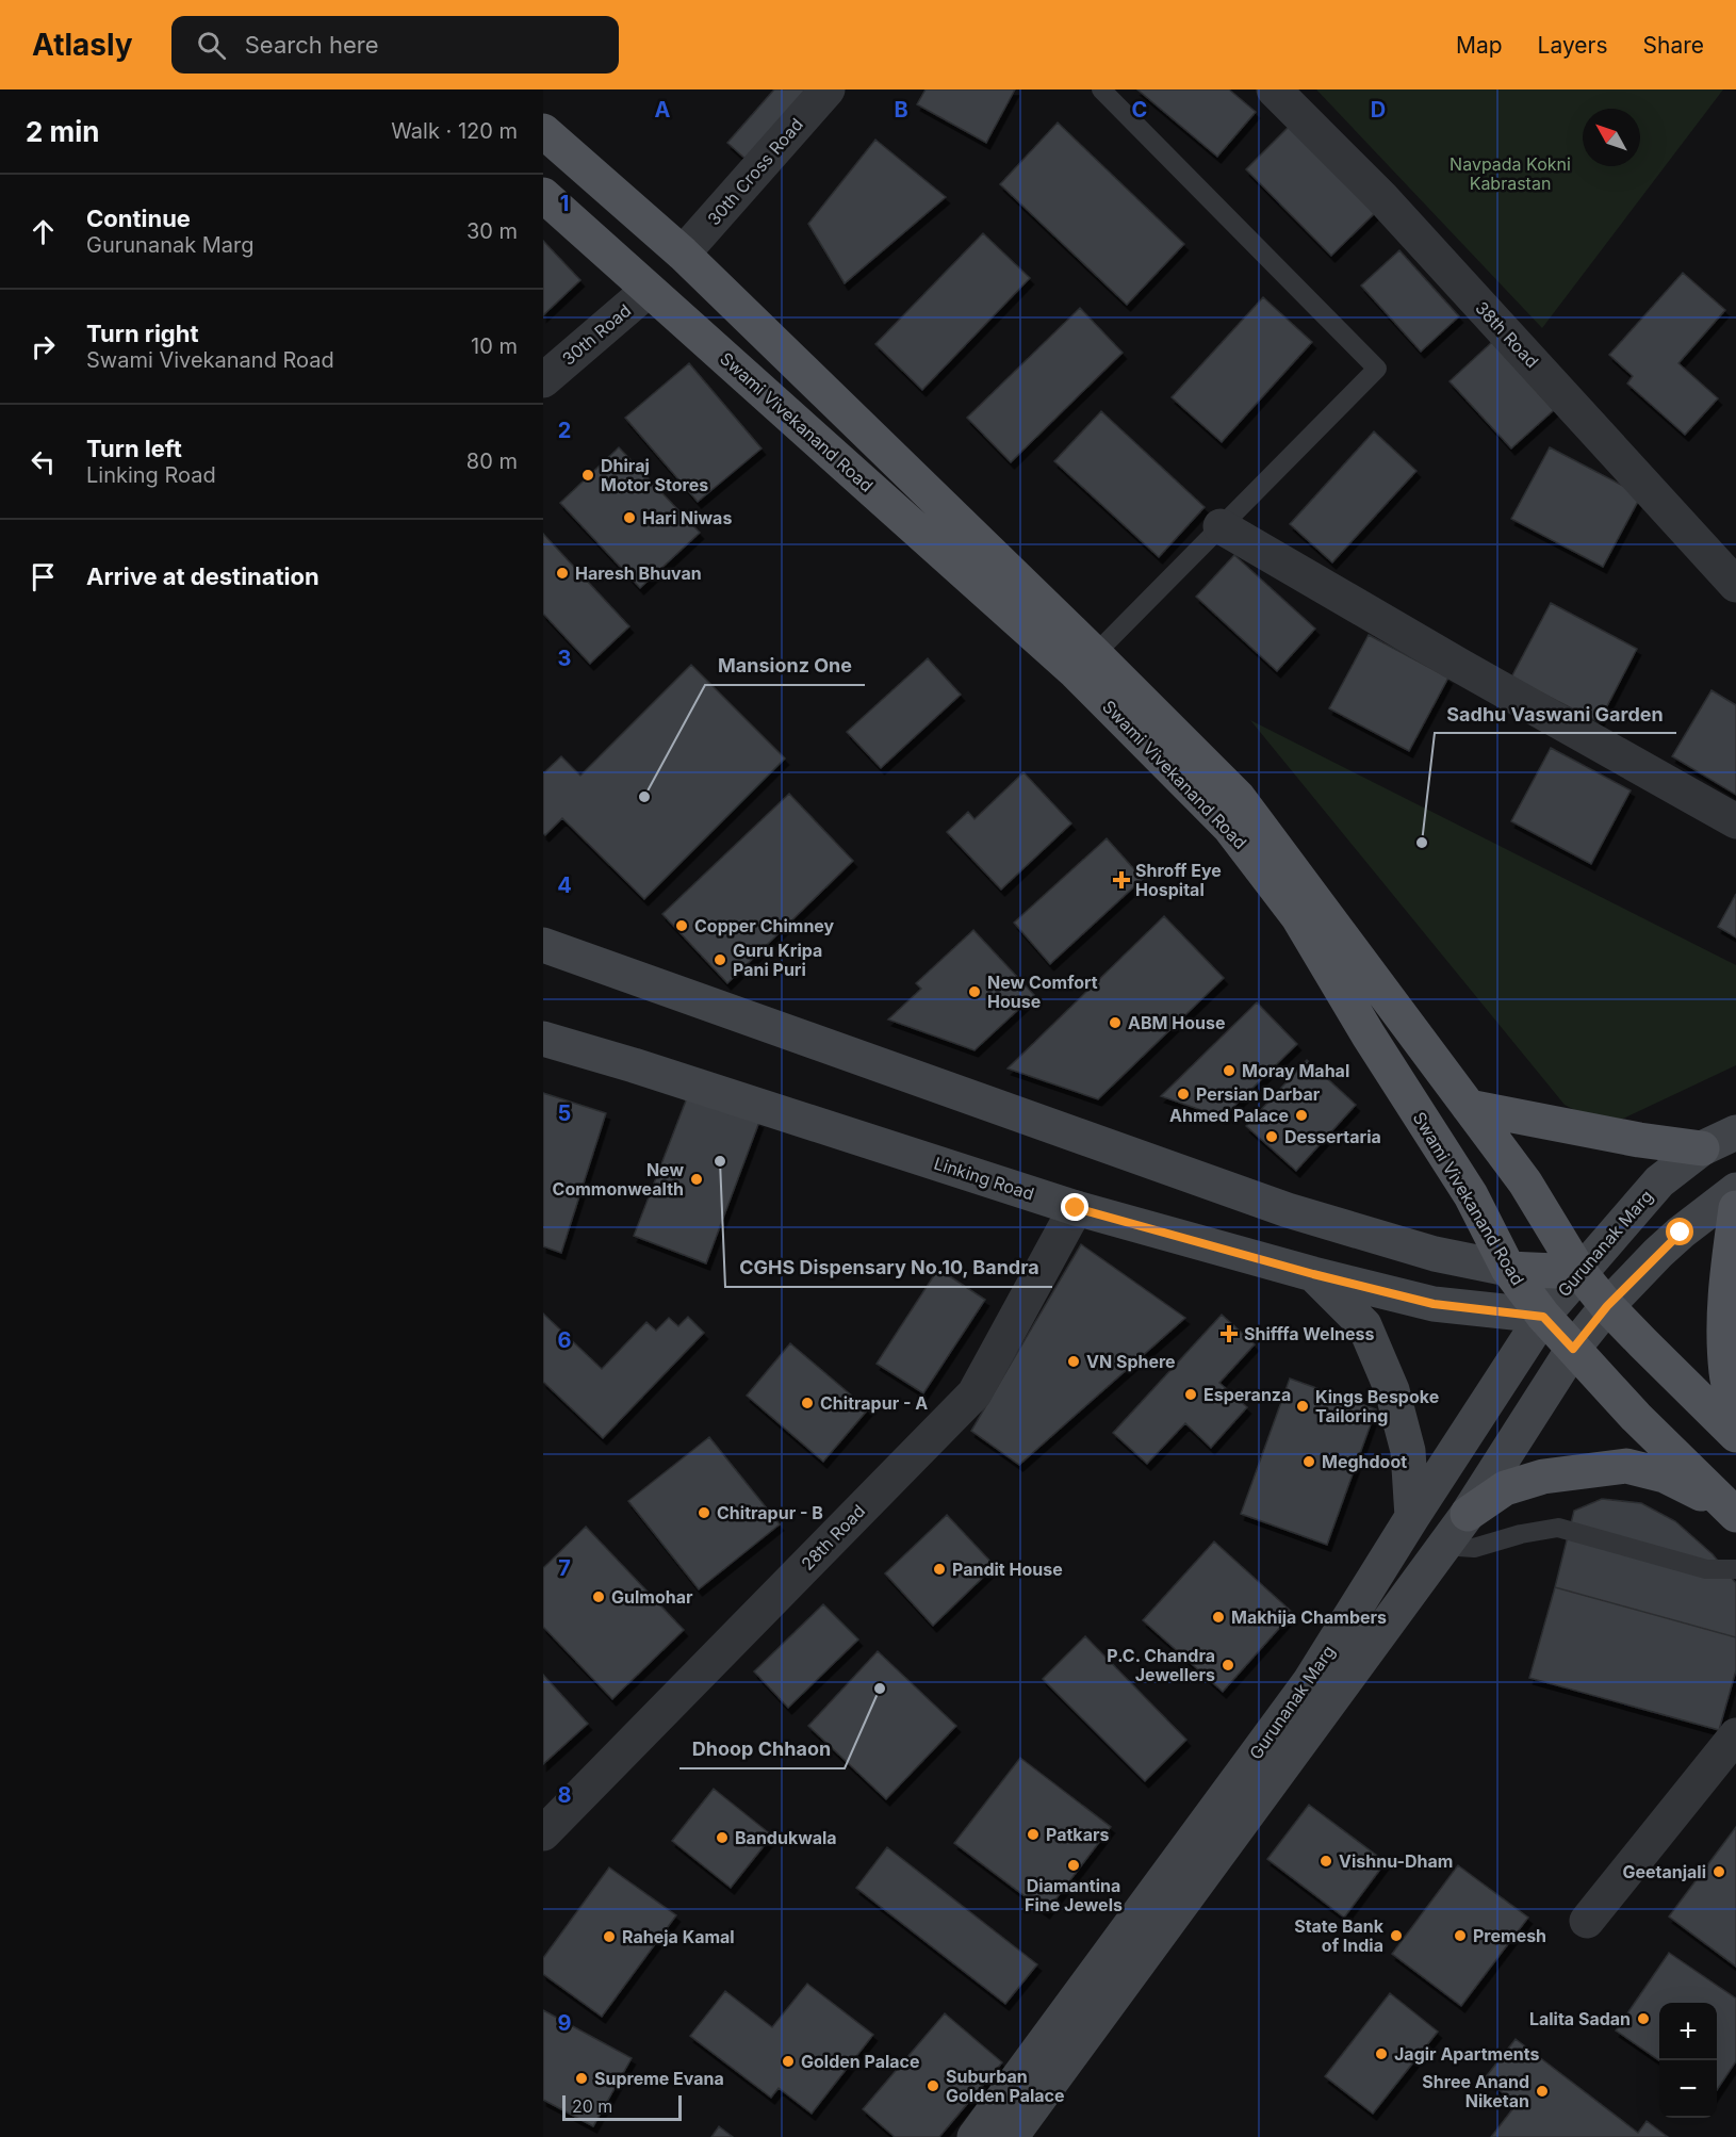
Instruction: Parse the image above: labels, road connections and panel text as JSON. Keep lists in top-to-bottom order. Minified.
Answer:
{"streets":{"main road":["Swami Vivekanand Road","Linking Road","Gurunanak Marg"],"street":["30th Cross Road","30th Road","38th Road","28th Road"]},"crossings":[["30th Cross Road","Swami Vivekanand Road"],["30th Road","Swami Vivekanand Road"],["Swami Vivekanand Road","Linking Road"],["Swami Vivekanand Road","Gurunanak Marg"],["Linking Road","Gurunanak Marg"],["Linking Road","28th Road"]],"parks":["Navpada Kokni Kabrastan"],"places":{"other":["Dhiraj Motor Stores","Hari Niwas","Haresh Bhuvan","Mansionz One","Sadhu Vaswani Garden","Copper Chimney","Guru Kripa Pani Puri","New Comfort House","ABM House","Moray Mahal","Persian Darbar","Ahmed Palace","Dessertaria","CGHS Dispensary No.10, Bandra","New Commonwealth","VN Sphere","Esperanza","Chitrapur - A","Kings Bespoke Tailoring","Meghdoot","Chitrapur - B","Pandit House","Gulmohar","Makhija Chambers","P.C. Chandra Jewellers","Dhoop Chhaon","Patkars","Bandukwala","Vishnu-Dham","Diamantina Fine Jewels","Geetanjali","State Bank of India","Premesh","Raheja Kamal","Lalita Sadan","Jagir Apartments","Golden Palace","Supreme Evana","Suburban Golden Palace","Shree Anand Niketan"],"health":["Shroff Eye Hospital","Shifffa Welness"]},"scale_bar":"20 m","north":"top left","page":{"header":"Atlasly","search":"Search here","nav":["Map","Layers","Share"],"heading":["2 min","Walk · 120 m"],"list":[["Continue","Gurunanak Marg","30 m"],["Turn right","Swami Vivekanand Road","10 m"],["Turn left","Linking Road","80 m"],"Arrive at destination"],"map_buttons":["+","−"],"scale":"20 m"},"grid":{"columns":["A","B","C","D"],"rows":["1","2","3","4","5","6","7","8","9"]}}
